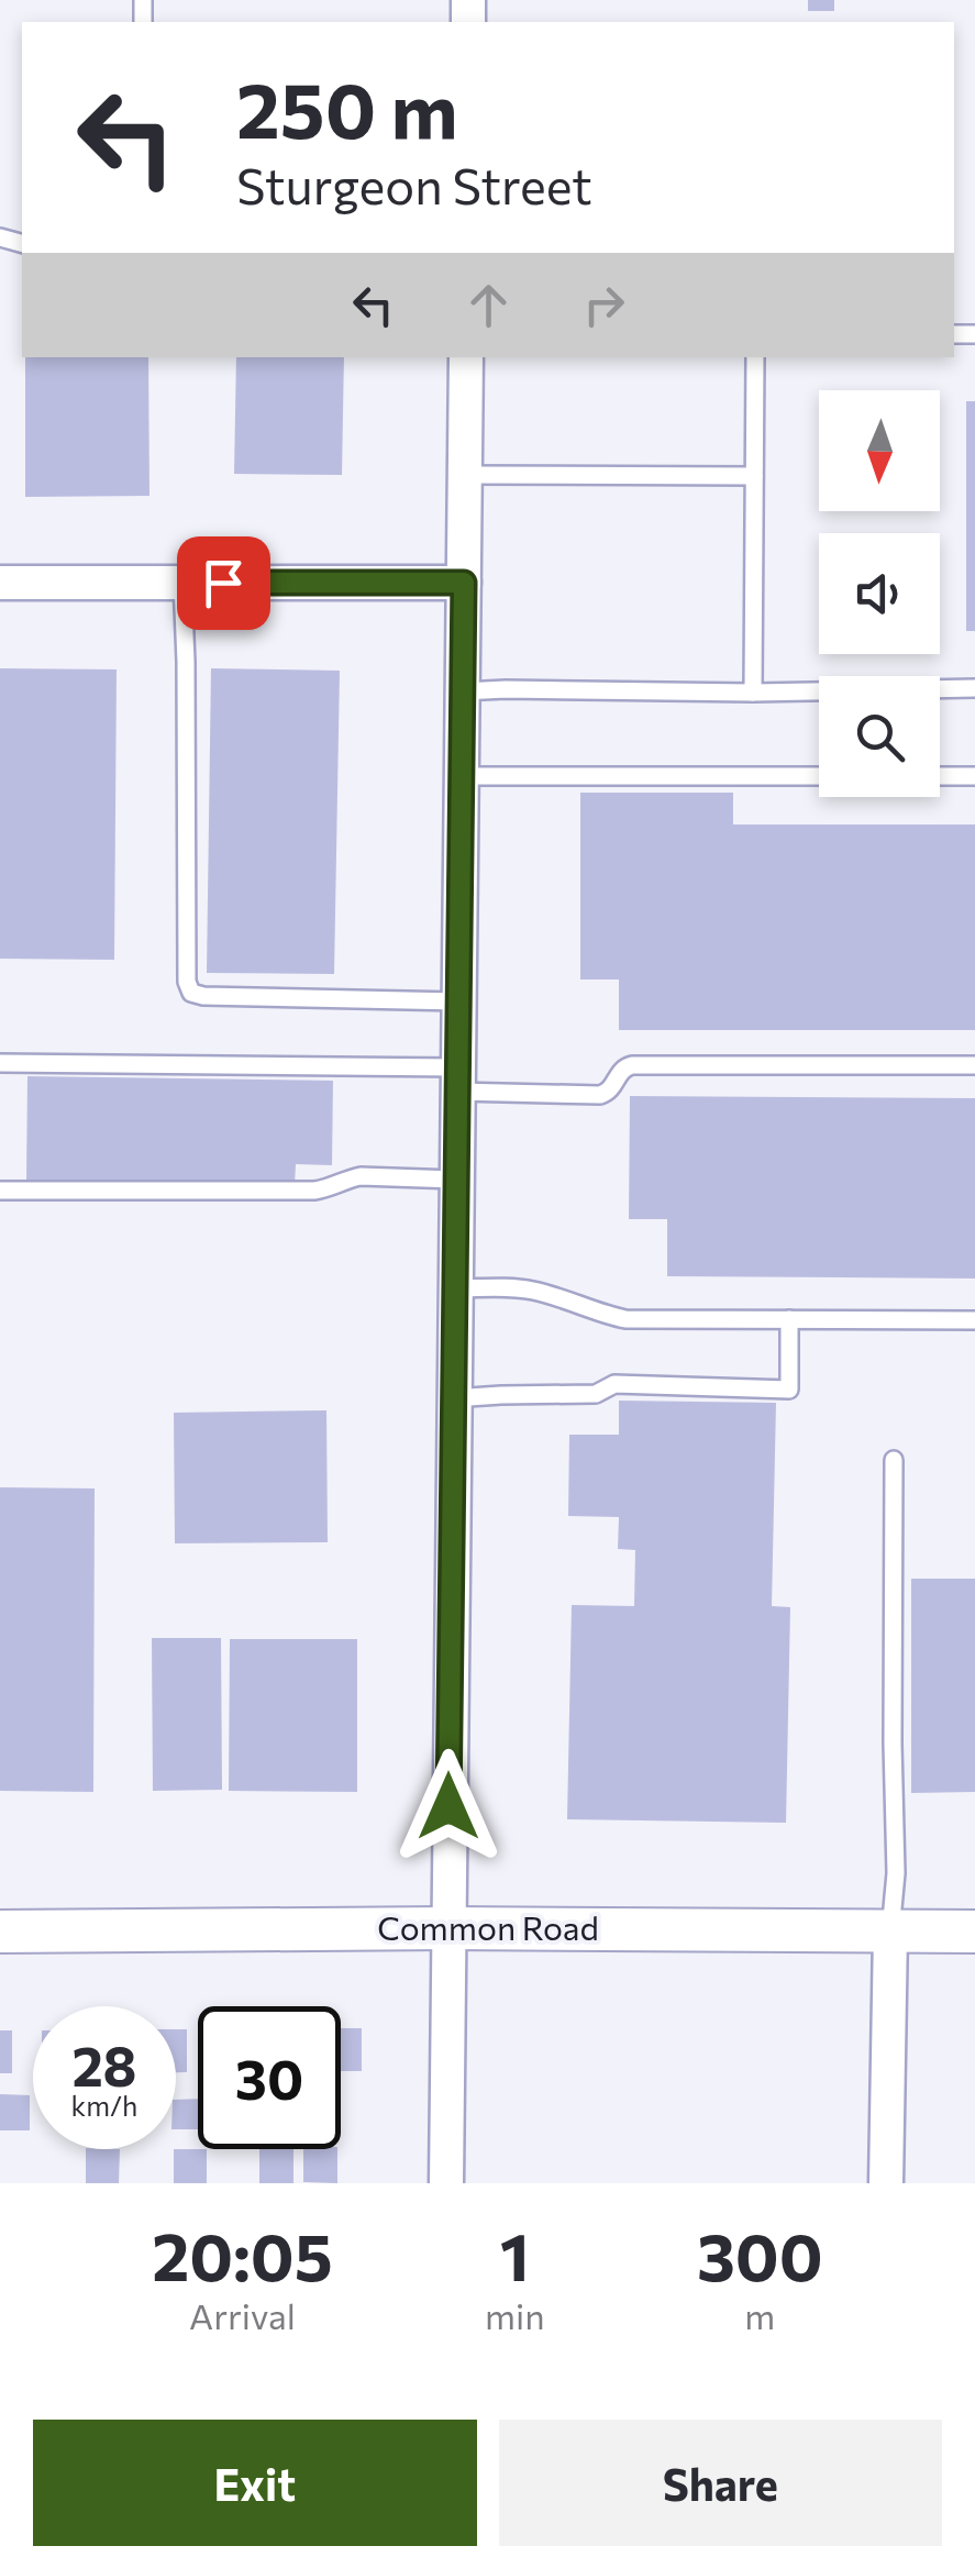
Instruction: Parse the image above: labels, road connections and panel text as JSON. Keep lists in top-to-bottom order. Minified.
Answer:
{"streets":{"street":["Common Road"]},"north":"bottom","page":{"turn":["250 m","Sturgeon Street"],"speed":"28 km/h","limit":"30","eta":["20:05","Arrival","1","min","300","m"],"buttons":["Exit","Share"]}}
